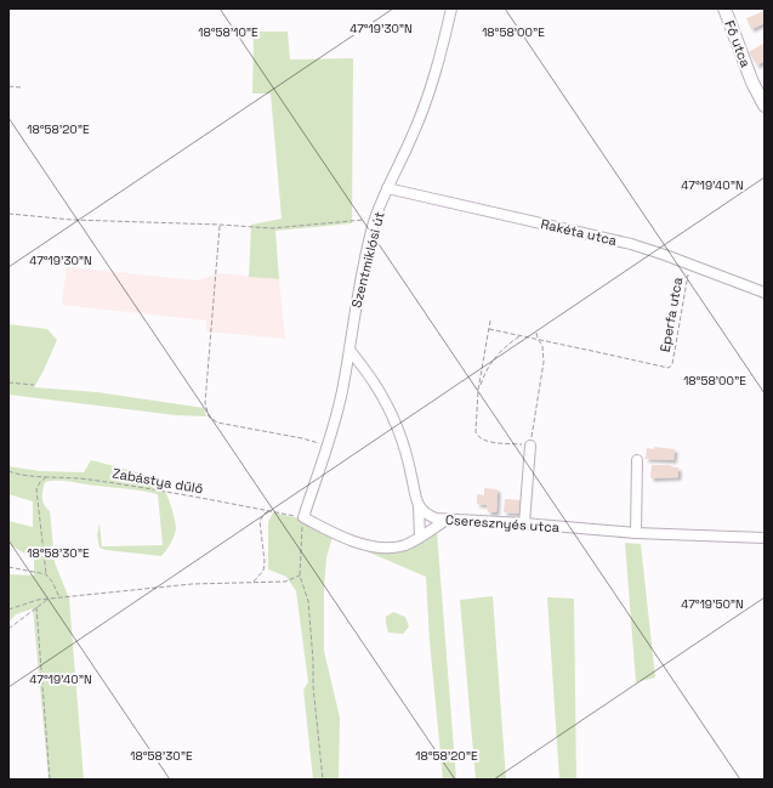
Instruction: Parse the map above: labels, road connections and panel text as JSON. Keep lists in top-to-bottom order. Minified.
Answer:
{"streets":{"main road":["Fő utca"],"street":["Rakéta utca","Szentmiklósi út","Cseresznyés utca"],"path":["Eperfa utca","Zabástya dűlő"]},"crossings":[["Rakéta utca","Szentmiklósi út"],["Rakéta utca","Eperfa utca"],["Szentmiklósi út","Zabástya dűlő"]],"coordinates":["47°19'30\"N","18°58'10\"E","18°58'00\"E","18°58'20\"E","47°19'40\"N","18°58'30\"E","47°19'50\"N"]}
